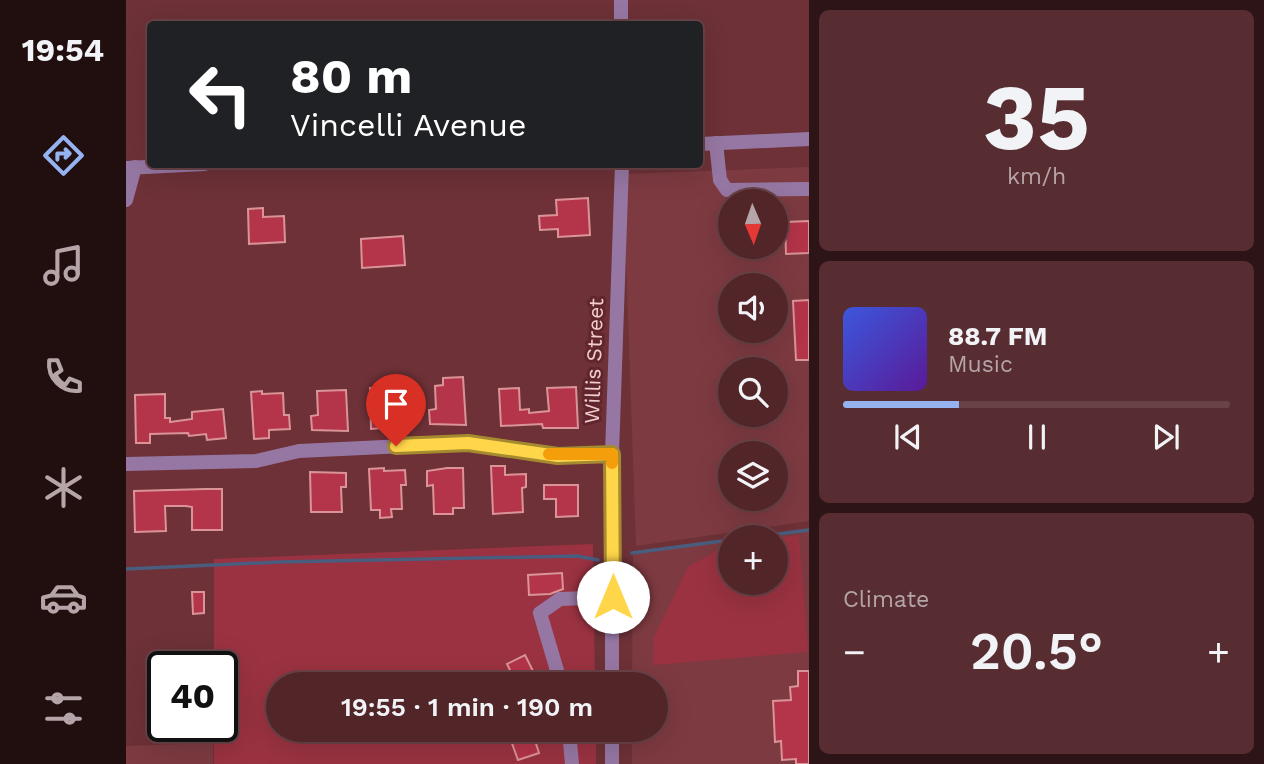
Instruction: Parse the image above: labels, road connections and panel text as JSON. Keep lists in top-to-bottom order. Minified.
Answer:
{"streets":{"street":["Willis Street"]},"north":"bottom","page":{"tabs":"19:54","tile":[["35","km/h"],"Climate"],"turn":["80 m","Vincelli Avenue"],"map_buttons":"+","song":["88.7 FM","Music"],"heat":["−","20.5°","+"],"limit":"40","trip":"19:55 · 1 min · 190 m"}}
